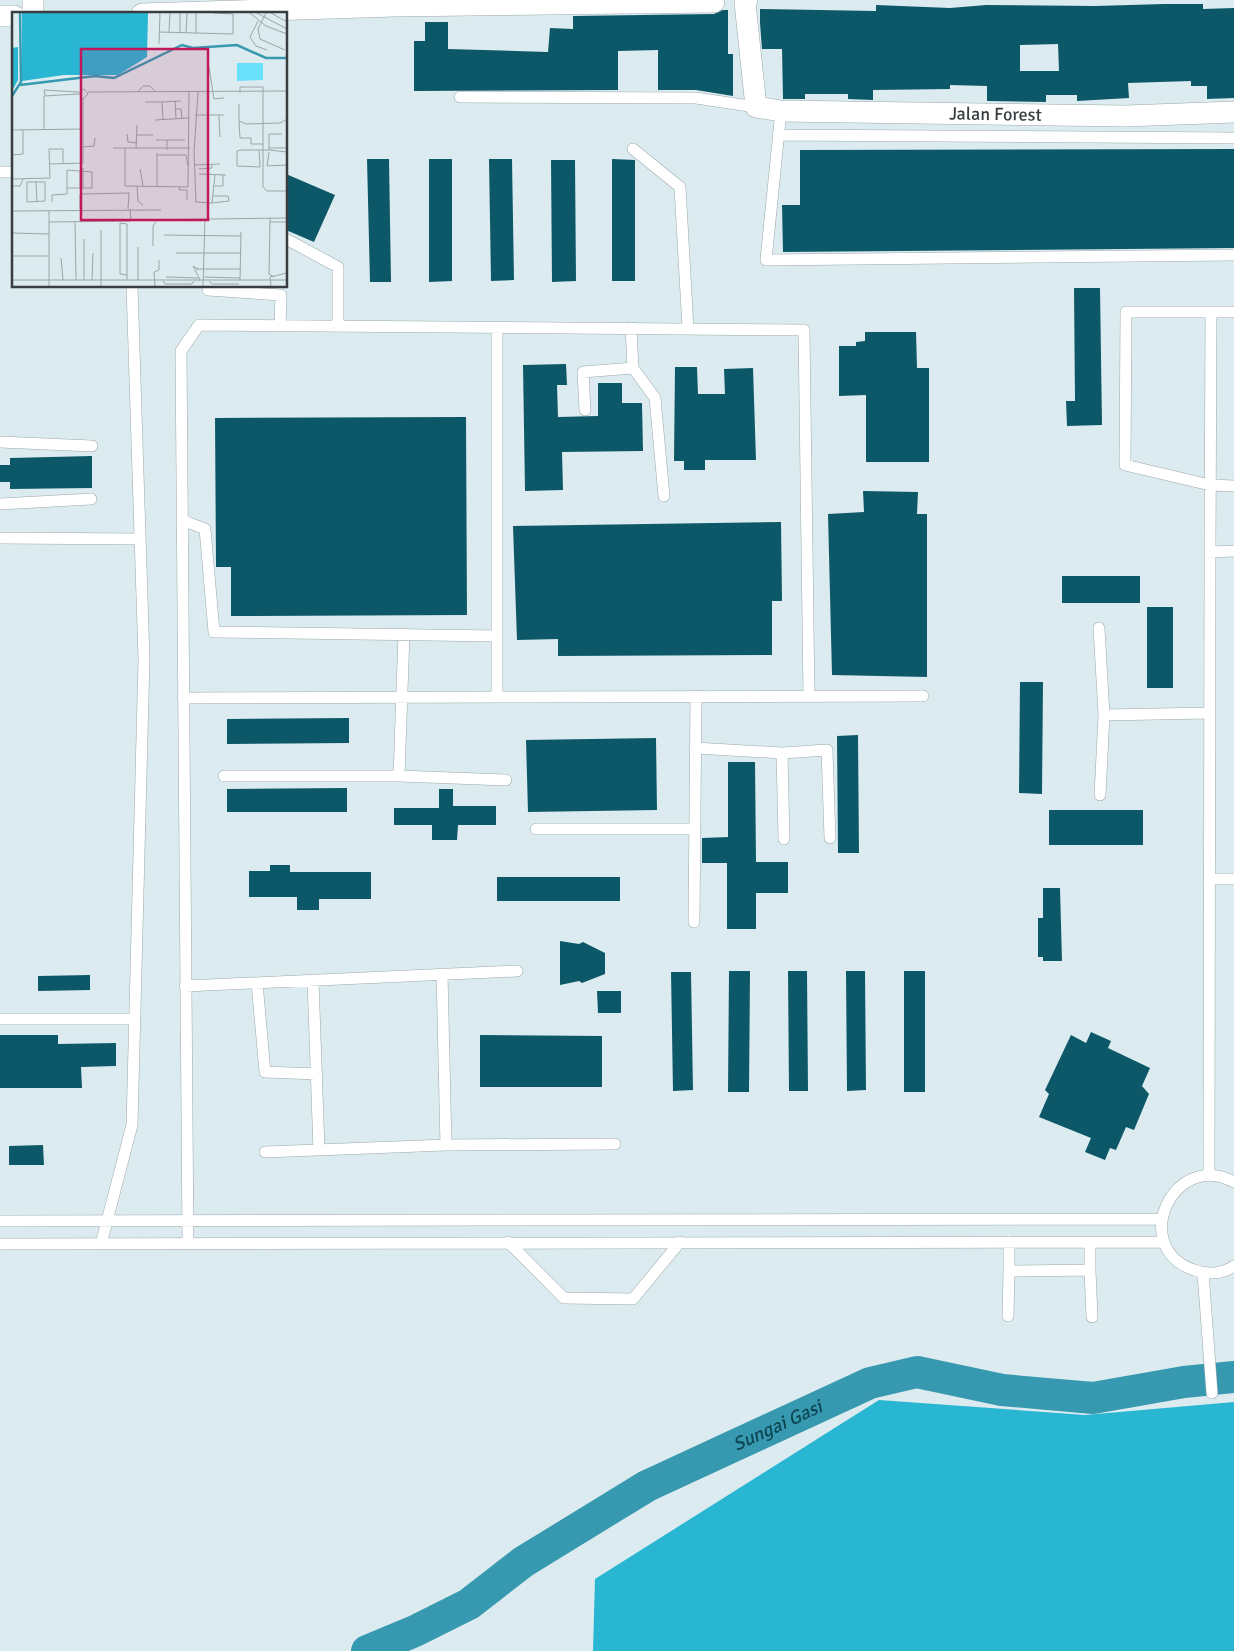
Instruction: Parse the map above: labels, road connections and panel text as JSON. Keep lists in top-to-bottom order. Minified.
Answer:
{"streets":{"street":["Jalan Forest"]},"water":["Sungai Gasi"]}
